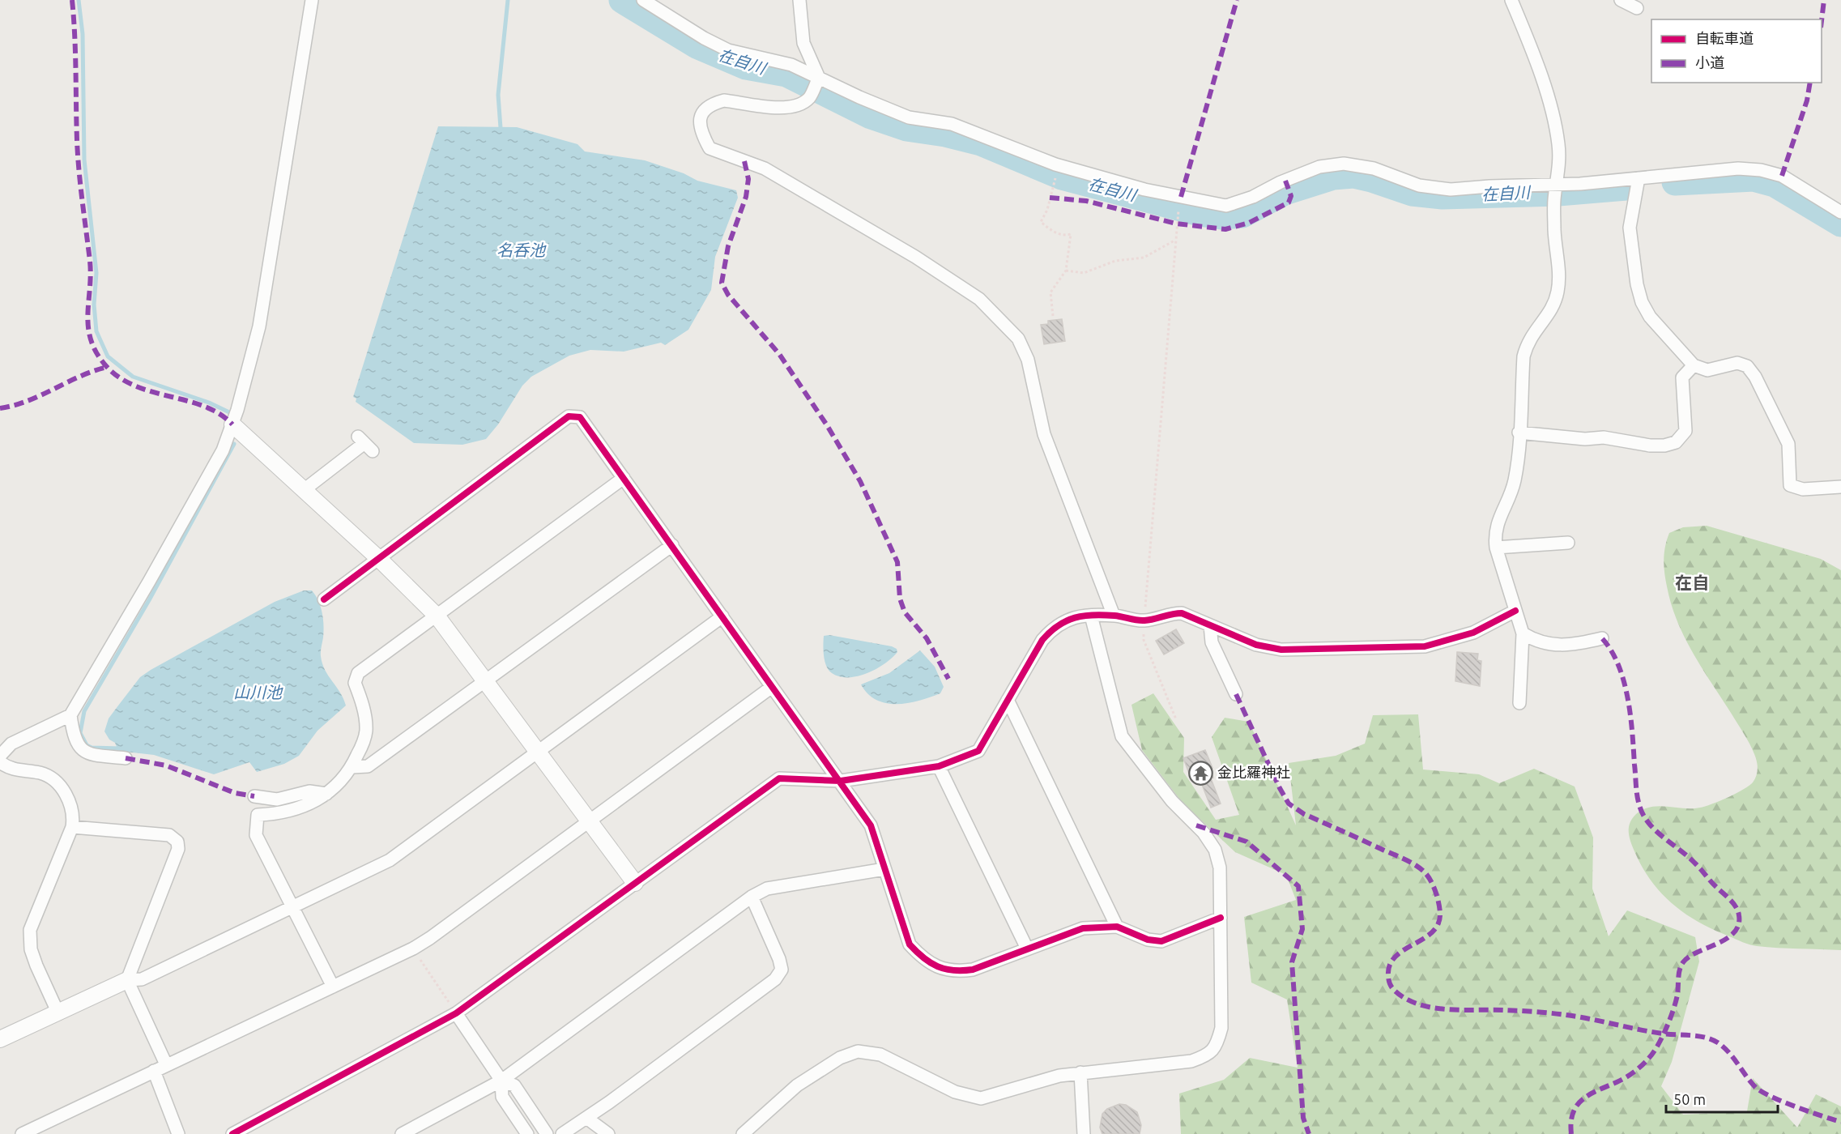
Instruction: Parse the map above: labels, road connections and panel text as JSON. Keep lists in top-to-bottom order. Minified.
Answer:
{"districts":["在自"],"water":["在自川","名呑池","山川池"],"places":{"temple":["金比羅神社"]},"legend":["自転車道","小道"],"scale_bar":"50 m"}
